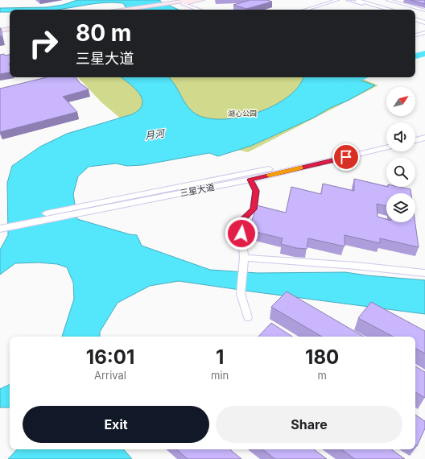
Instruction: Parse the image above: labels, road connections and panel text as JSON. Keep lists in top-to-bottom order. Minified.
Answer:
{"streets":{"street":["三星大道"]},"water":["月河"],"parks":["湖心公园"],"north":"top right","page":{"turn":["80 m","三星大道"],"eta":["16:01","Arrival","1","min","180","m"],"buttons":["Exit","Share"]}}
